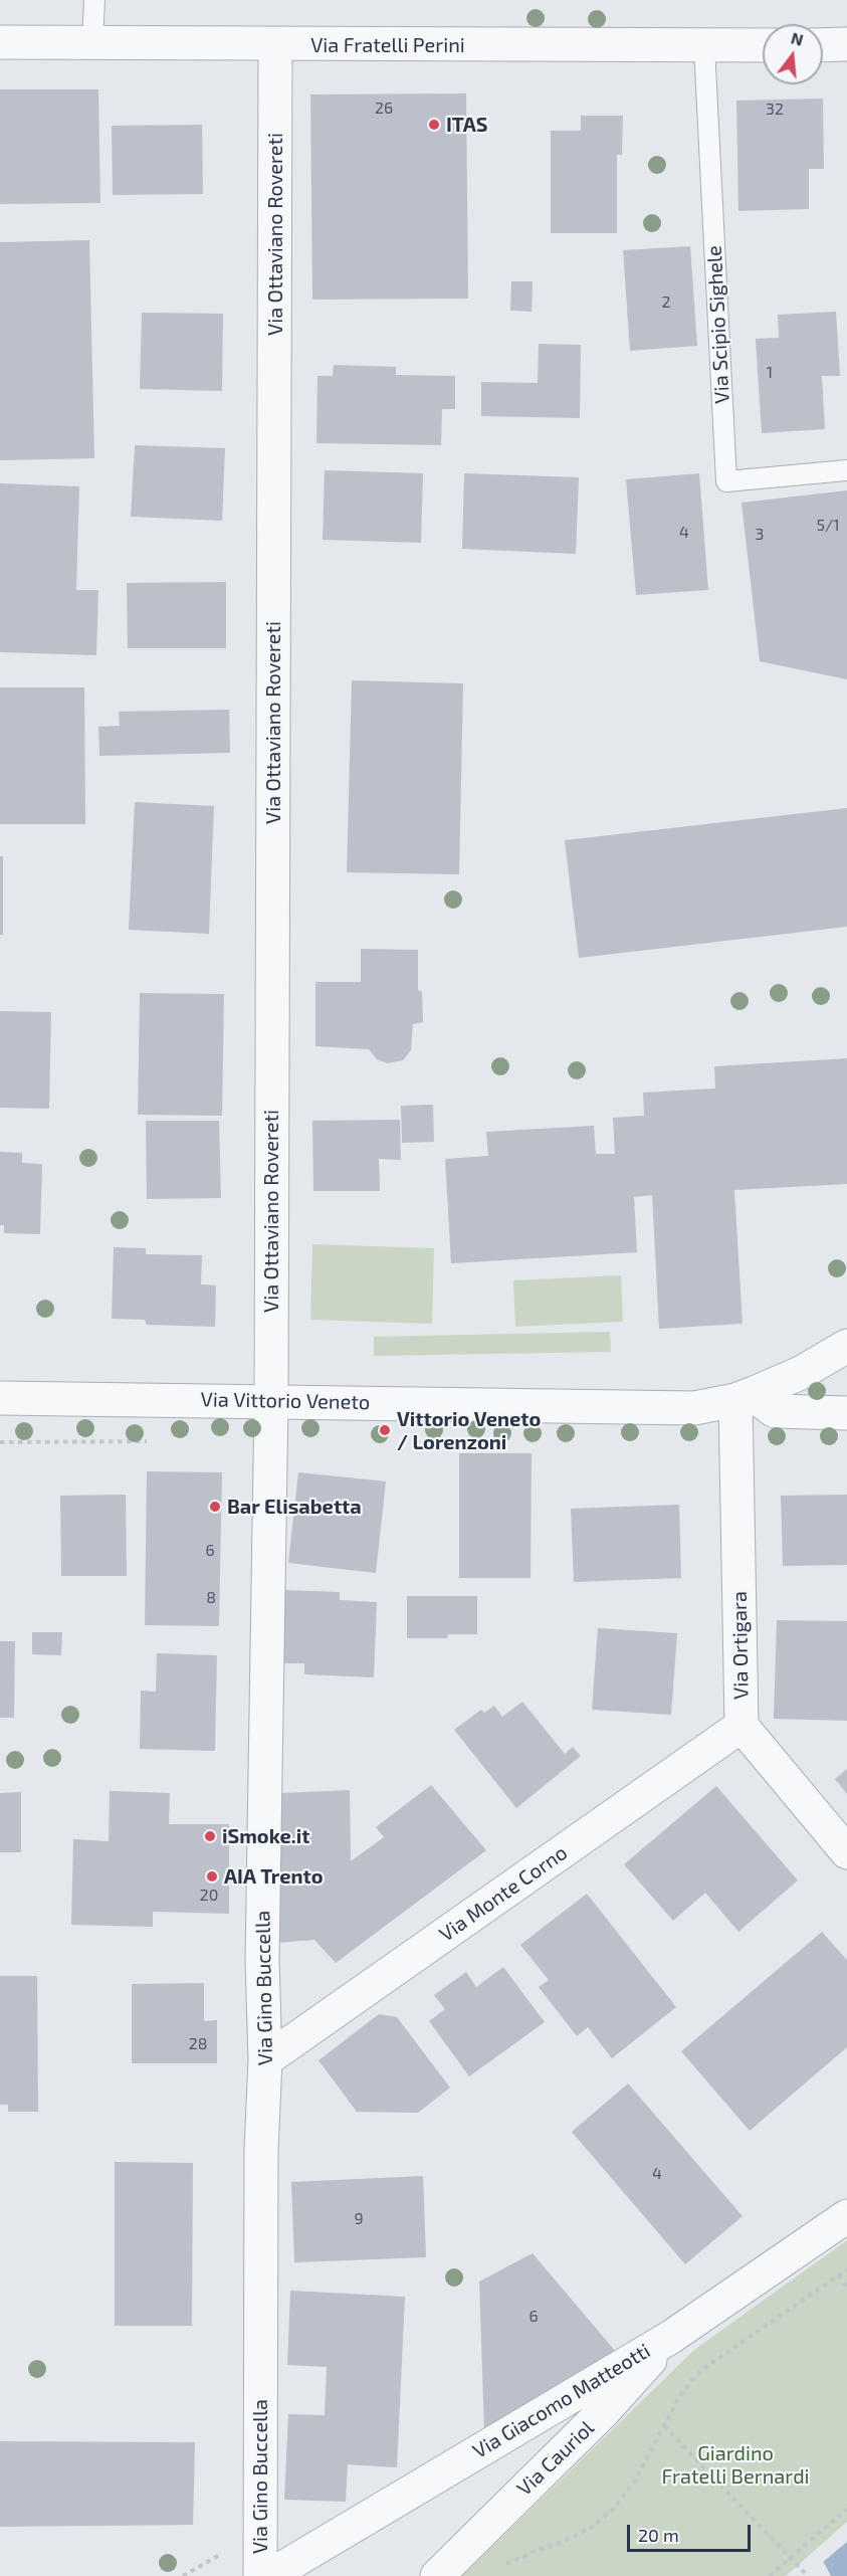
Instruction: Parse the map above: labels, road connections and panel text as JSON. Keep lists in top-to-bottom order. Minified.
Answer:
{"streets":{"street":["Via Fratelli Perini","Via Ottaviano Rovereti","Via Vittorio Veneto","Via Ortigara","Via Monte Corno","Via Gino Buccella","Via Giacomo Matteotti","Via Cauriol"],"lane":["Via Scipio Sighele"]},"crossings":[["Via Fratelli Perini","Via Ottaviano Rovereti"],["Via Fratelli Perini","Via Scipio Sighele"],["Via Ottaviano Rovereti","Via Vittorio Veneto"],["Via Ottaviano Rovereti","Via Gino Buccella"],["Via Vittorio Veneto","Via Ortigara"],["Via Vittorio Veneto","Via Gino Buccella"],["Via Ortigara","Via Monte Corno"],["Via Monte Corno","Via Gino Buccella"],["Via Giacomo Matteotti","Via Cauriol"]],"parks":["Giardino Fratelli Bernardi"],"places":["ITAS","Vittorio Veneto / Lorenzoni","Bar Elisabetta","iSmoke.it","AIA Trento"],"house_numbers":["26","32","2","1","5/1","4","3","6","8","20","28","4","9","6"],"scale_bar":"20 m","north":"top"}
